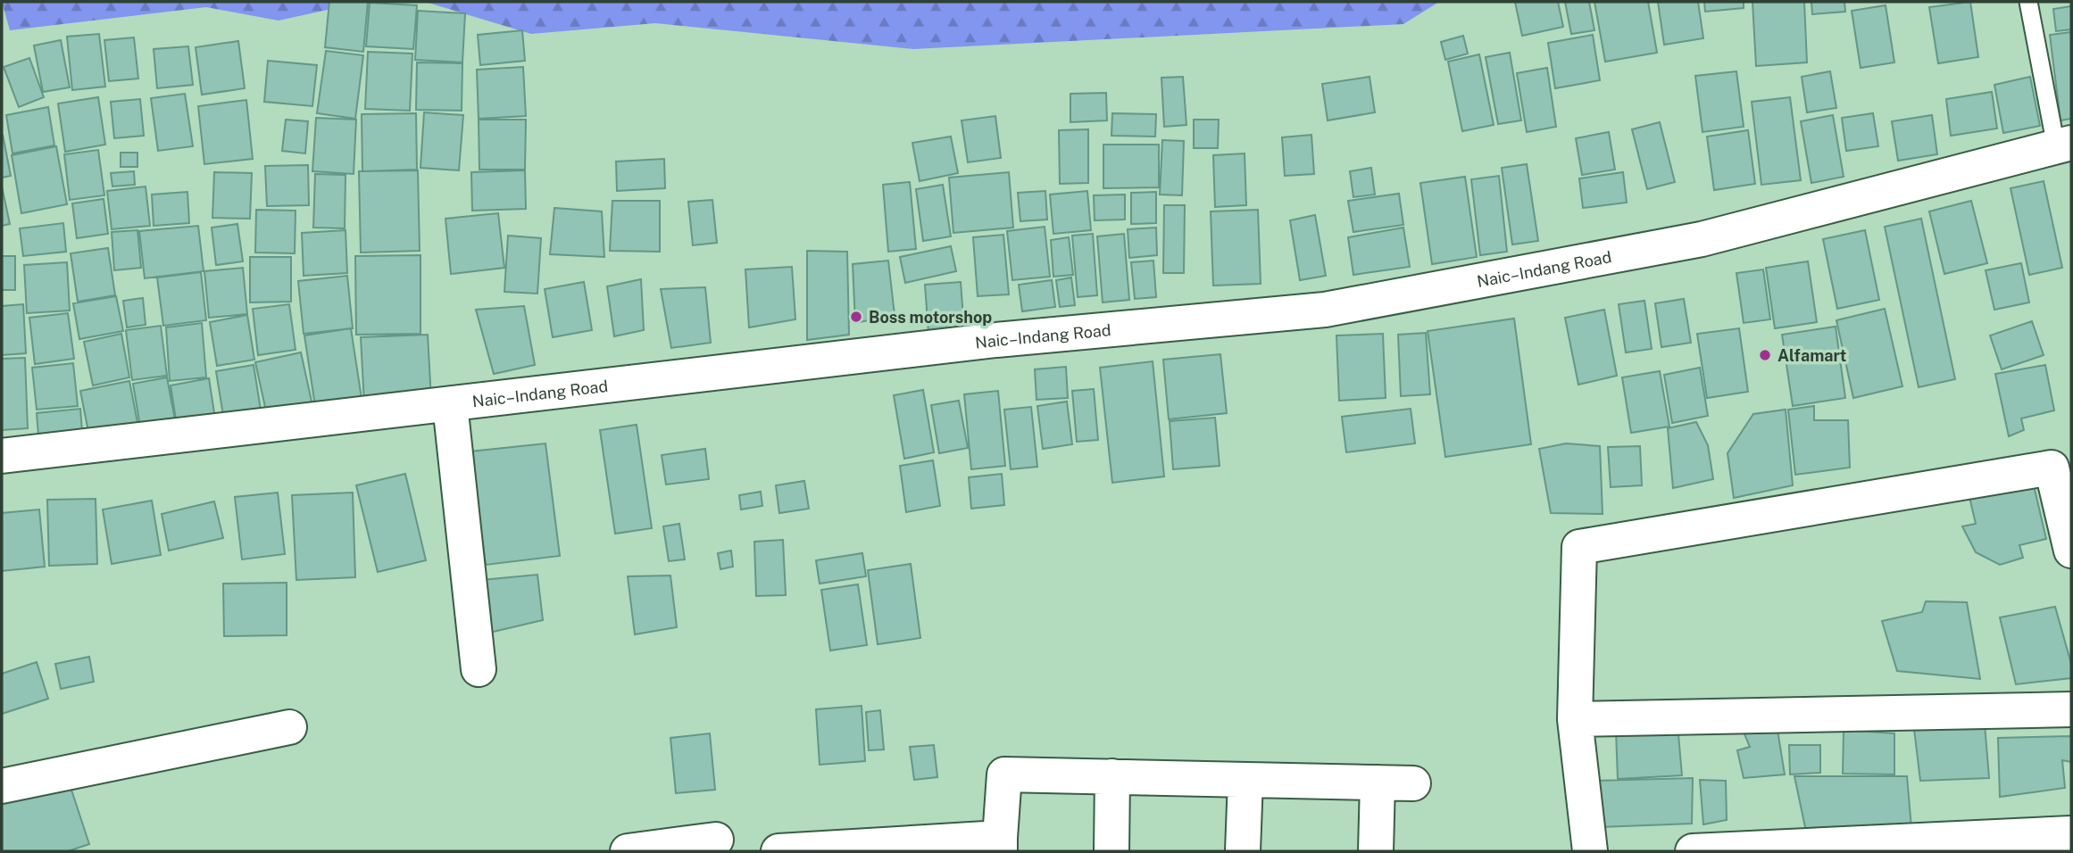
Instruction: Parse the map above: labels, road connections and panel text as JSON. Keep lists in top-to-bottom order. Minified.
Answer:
{"streets":{"street":["Naic–Indang Road"]},"places":["Boss motorshop","Alfamart"]}
